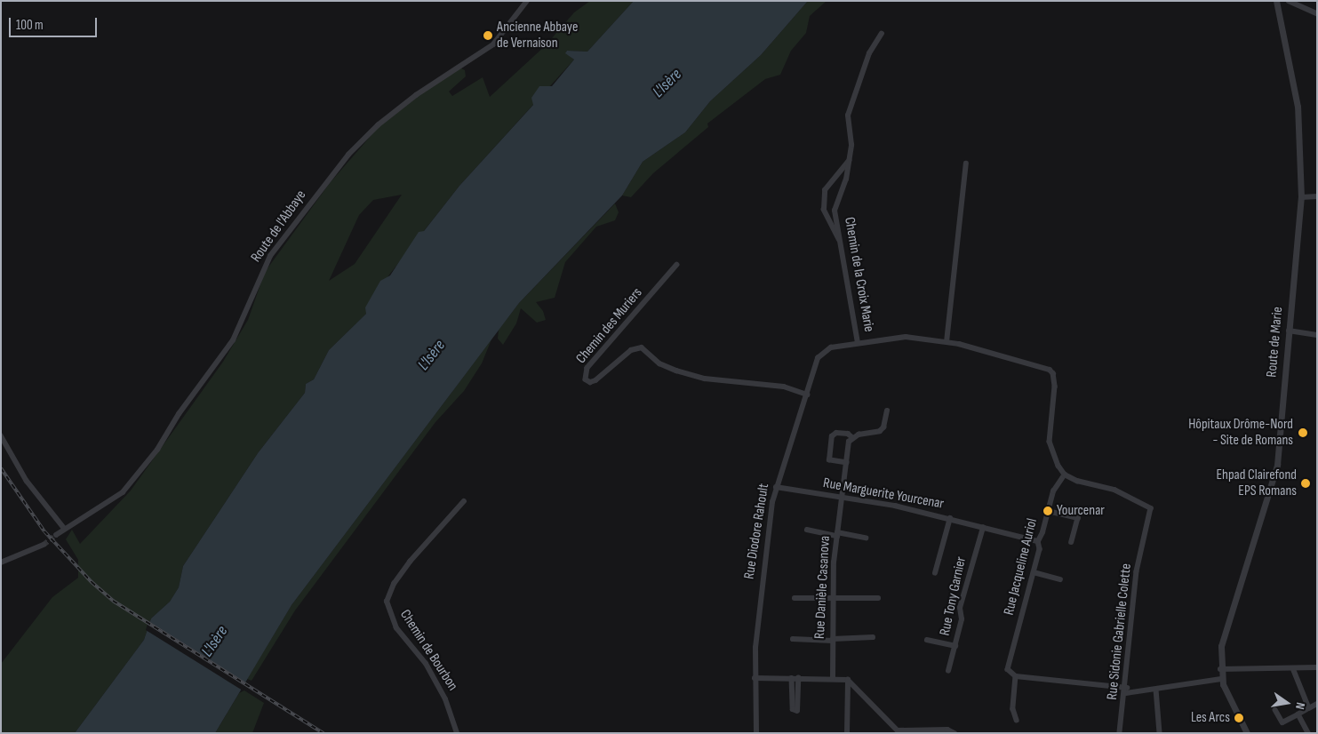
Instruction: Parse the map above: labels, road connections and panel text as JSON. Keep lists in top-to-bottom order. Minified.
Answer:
{"streets":{"street":["Route de l'Abbaye","Chemin de la Croix Marie","Chemin des Muriers","Route de Marie","Rue Marguerite Yourcenar","Rue Diodore Rahoult","Rue Jacqueline Auriol","Rue Danièle Casanova","Rue Tony Garnier","Rue Sidonie Gabrielle Colette","Chemin de Bourbon"]},"crossings":[["Chemin de la Croix Marie","Rue Diodore Rahoult"],["Chemin des Muriers","Rue Diodore Rahoult"],["Rue Marguerite Yourcenar","Rue Diodore Rahoult"],["Rue Marguerite Yourcenar","Rue Jacqueline Auriol"],["Rue Marguerite Yourcenar","Rue Danièle Casanova"],["Rue Marguerite Yourcenar","Rue Tony Garnier"],["Rue Jacqueline Auriol","Rue Sidonie Gabrielle Colette"]],"water":["L'Isère"],"places":["Ancienne Abbaye de Vernaison","Hôpitaux Drôme-Nord - Site de Romans","Ehpad Clairefond EPS Romans","Yourcenar","Les Arcs"],"scale_bar":"100 m","north":"right"}
